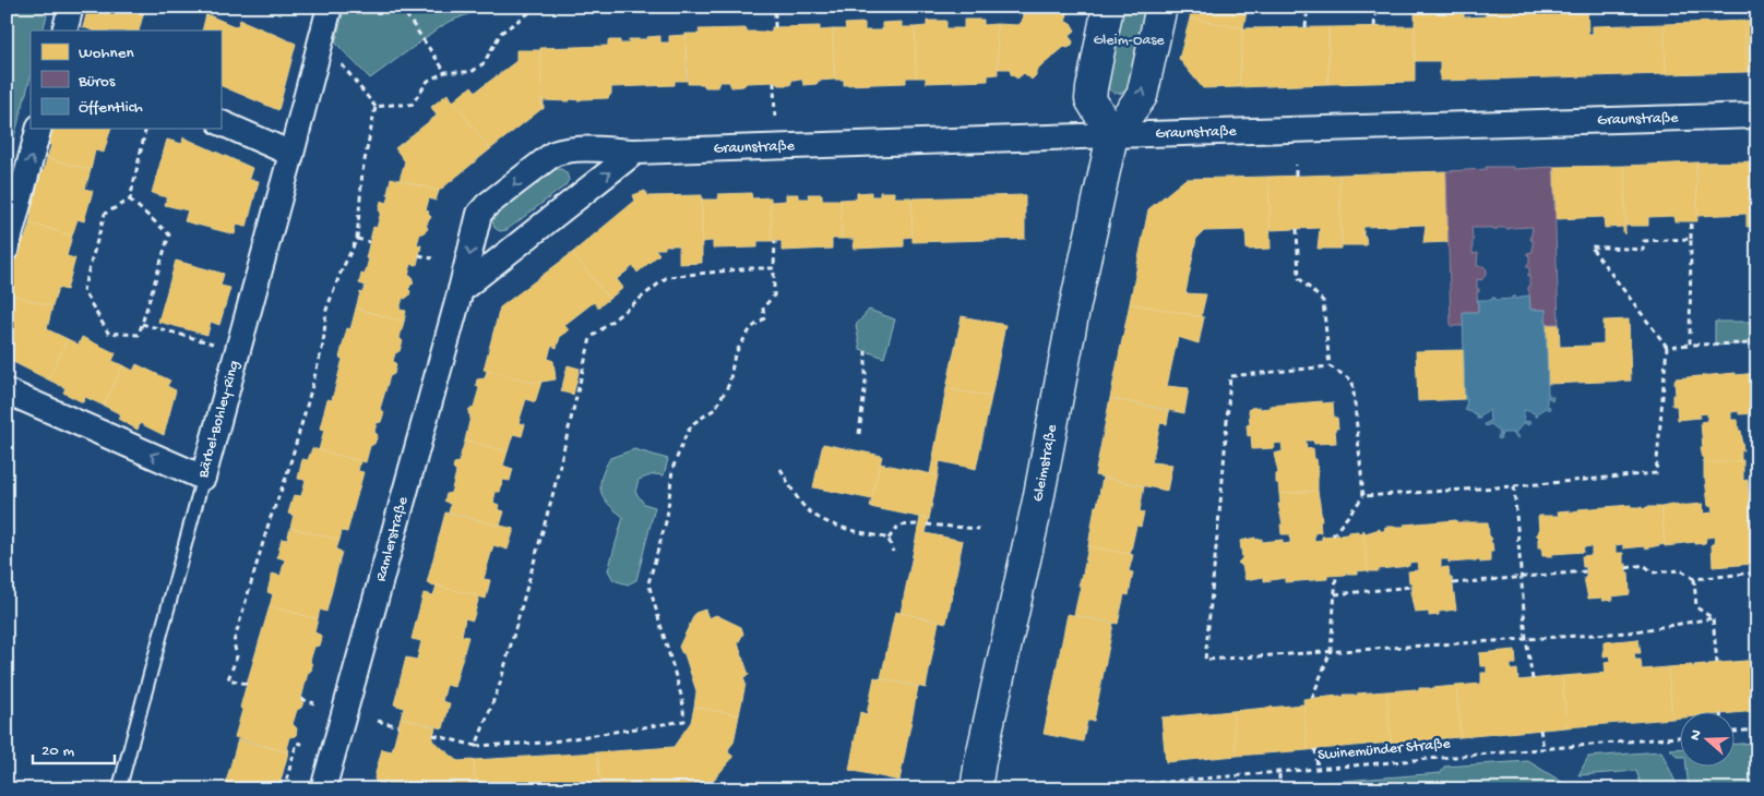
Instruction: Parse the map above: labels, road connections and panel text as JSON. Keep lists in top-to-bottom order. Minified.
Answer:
{"streets":{"street":["Graunstraße","Bärbel-Bohley-Ring","Gleimstraße","Ramlerstraße"],"path":["Swinemünder Straße"]},"crossings":[["Graunstraße","Gleimstraße"],["Graunstraße","Ramlerstraße"]],"parks":["Gleim-Oase"],"legend":["Wohnen","Büros","Öffentlich"],"scale_bar":"20 m","north":"left"}
